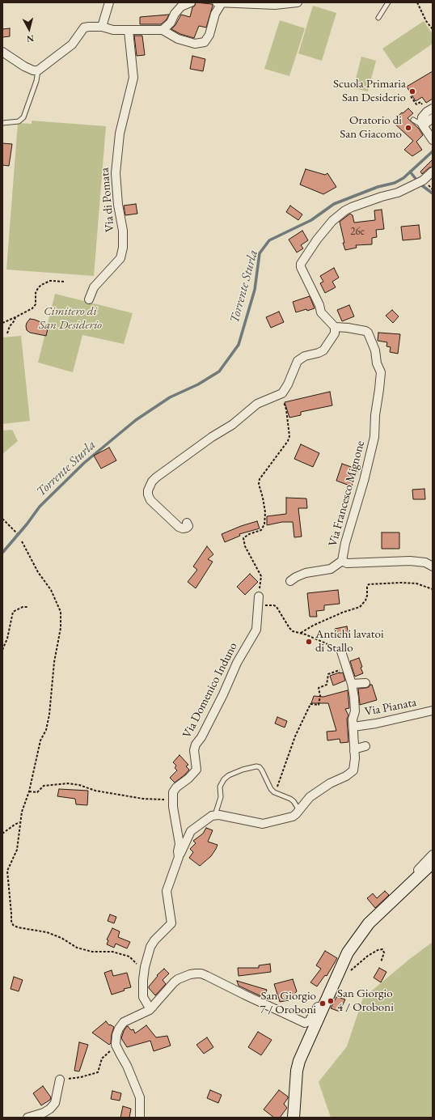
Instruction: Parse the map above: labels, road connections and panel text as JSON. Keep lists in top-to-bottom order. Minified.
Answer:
{"streets":{"street":["Via di Pomata","Via Francesco Mignone","Via Domenico Induno","Via Pianata"]},"water":["Torrente Sturla"],"parks":["Cimitero di San Desiderio"],"places":["Scuola Primaria San Desiderio","Oratorio di San Giacomo","Antichi lavatoi di Stallo","San Giorgio 4 / Oroboni","San Giorgio 7 / Oroboni"],"house_numbers":["26e"],"north":"bottom"}
